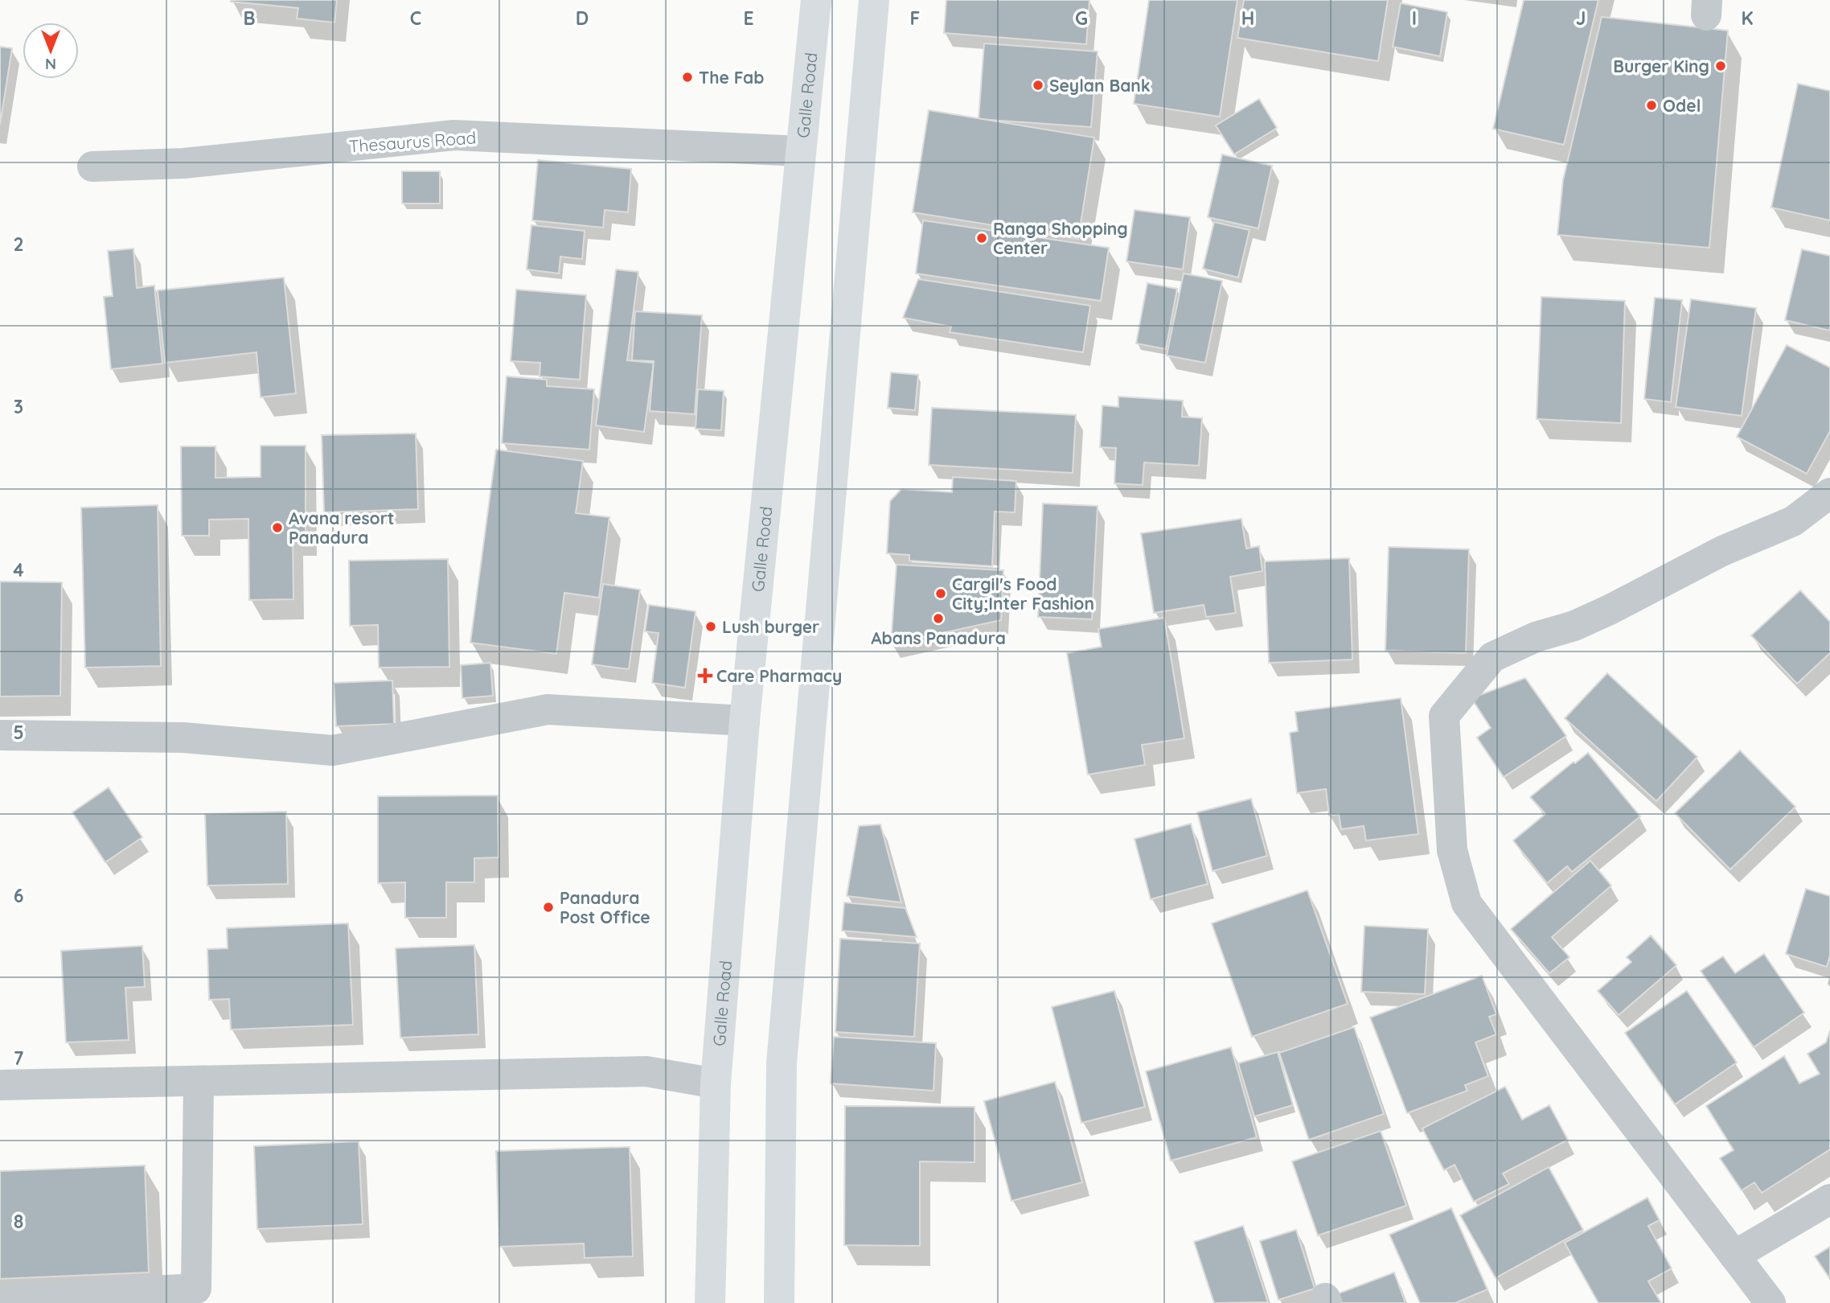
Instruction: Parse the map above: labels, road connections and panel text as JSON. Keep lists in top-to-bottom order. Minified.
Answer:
{"streets":{"highway":["Galle Road"],"street":["Thesaurus Road"]},"crossings":[["Galle Road","Thesaurus Road"]],"places":{"other":["Burger King","The Fab","Seylan Bank","Odel","Ranga Shopping Center","Avana resort Panadura","Cargil's Food City;Inter Fashion","Abans Panadura","Lush burger","Panadura Post Office"],"health":["Care Pharmacy"]},"north":"bottom","grid":{"columns":["B","C","D","E","F","G","H","I","J","K"],"rows":["2","3","4","5","6","7","8"]}}
